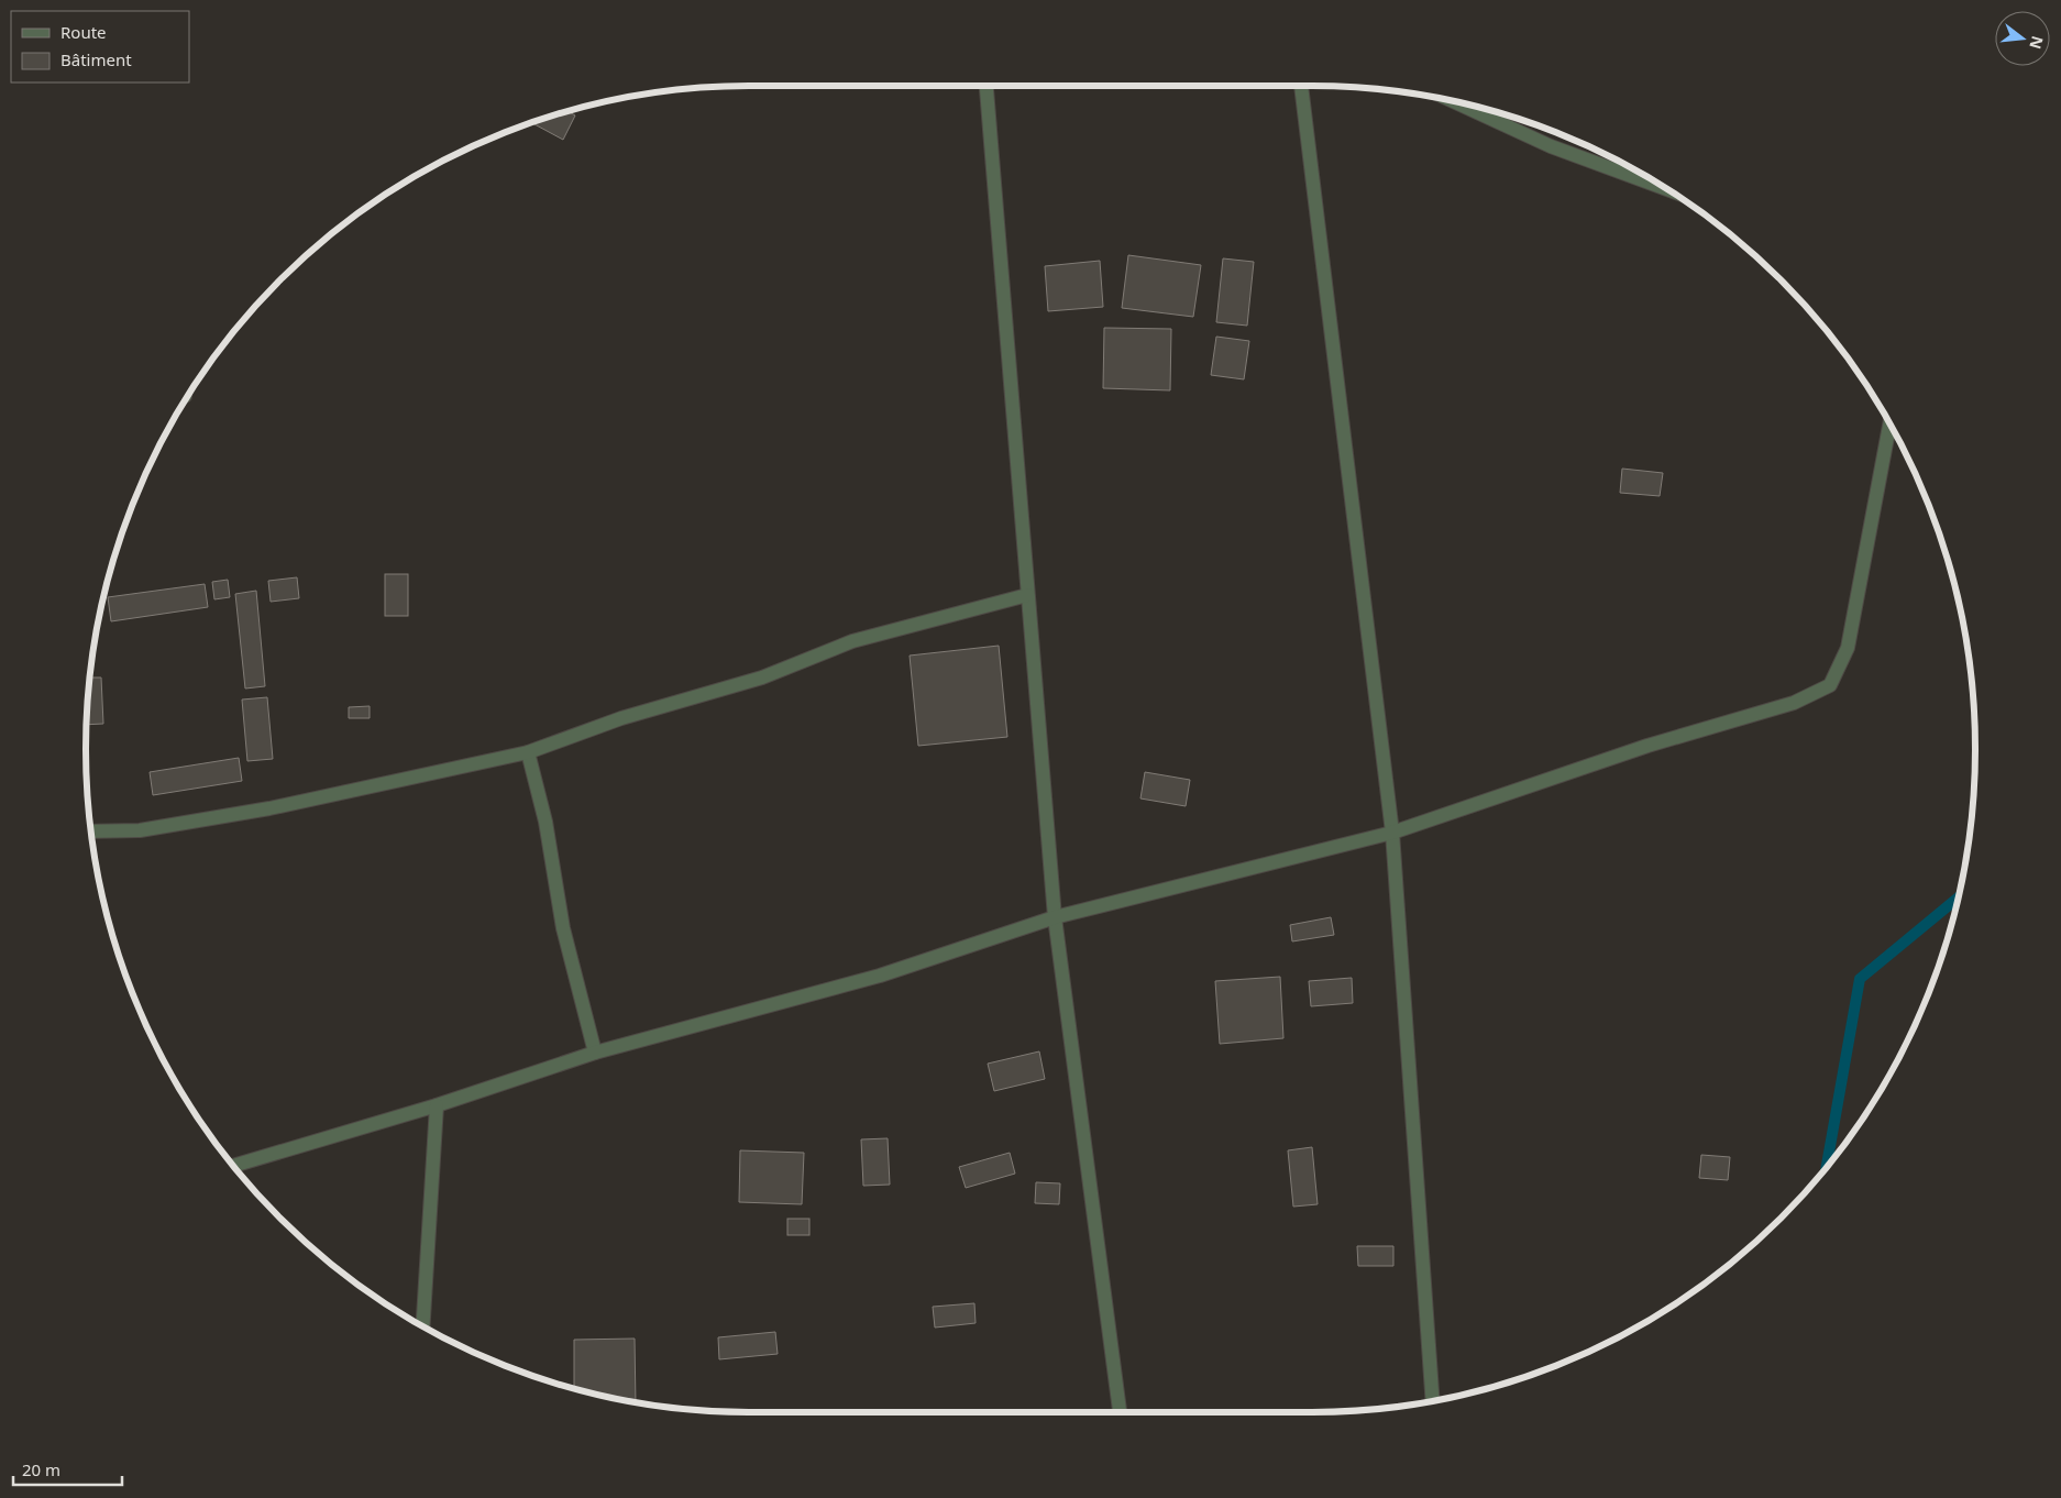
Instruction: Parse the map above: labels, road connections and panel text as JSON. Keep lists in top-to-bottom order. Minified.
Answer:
{"legend":["Route","Bâtiment"],"scale_bar":"20 m","north":"right"}
